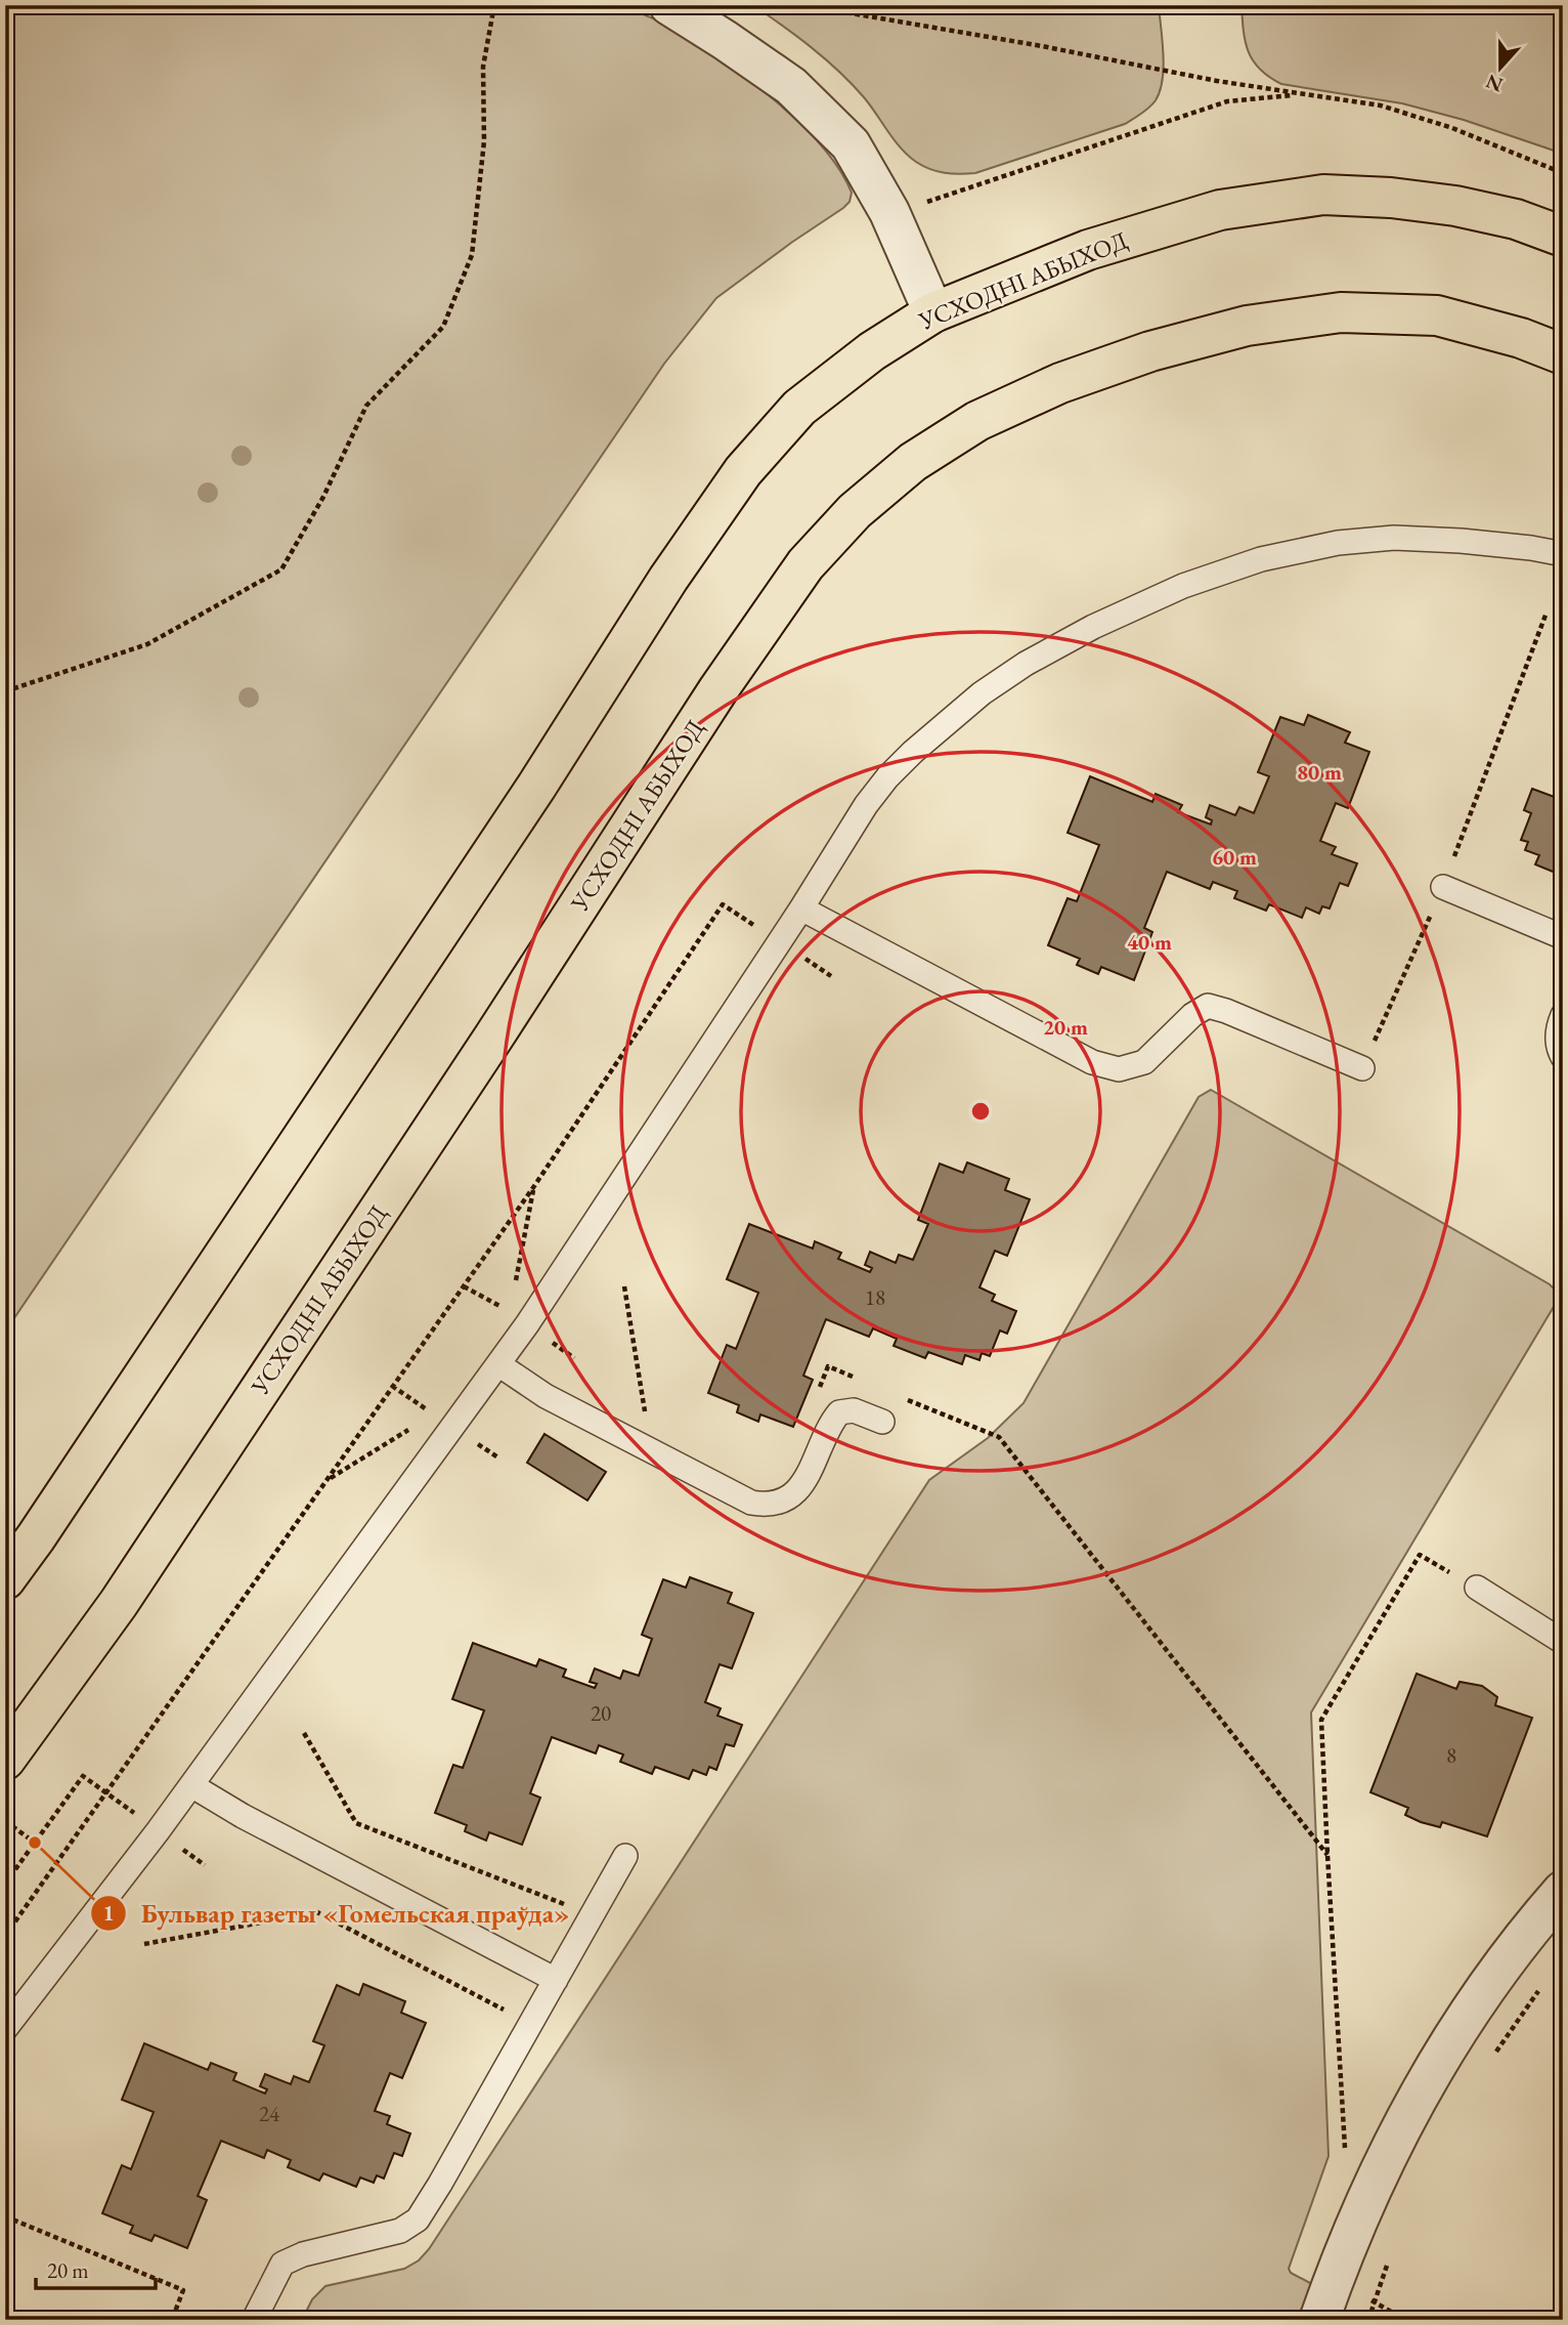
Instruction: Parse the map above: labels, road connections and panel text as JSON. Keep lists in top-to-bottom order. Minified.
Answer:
{"streets":{"main road":["УСХОДНІ АБЫХОД"]},"places":["Бульвар газеты «Гомельская праўда»"],"house_numbers":["18","20","8","24"],"scale_bar":"20 m","north":"bottom","rings":["80 m","60 m","40 m","20 m"]}
